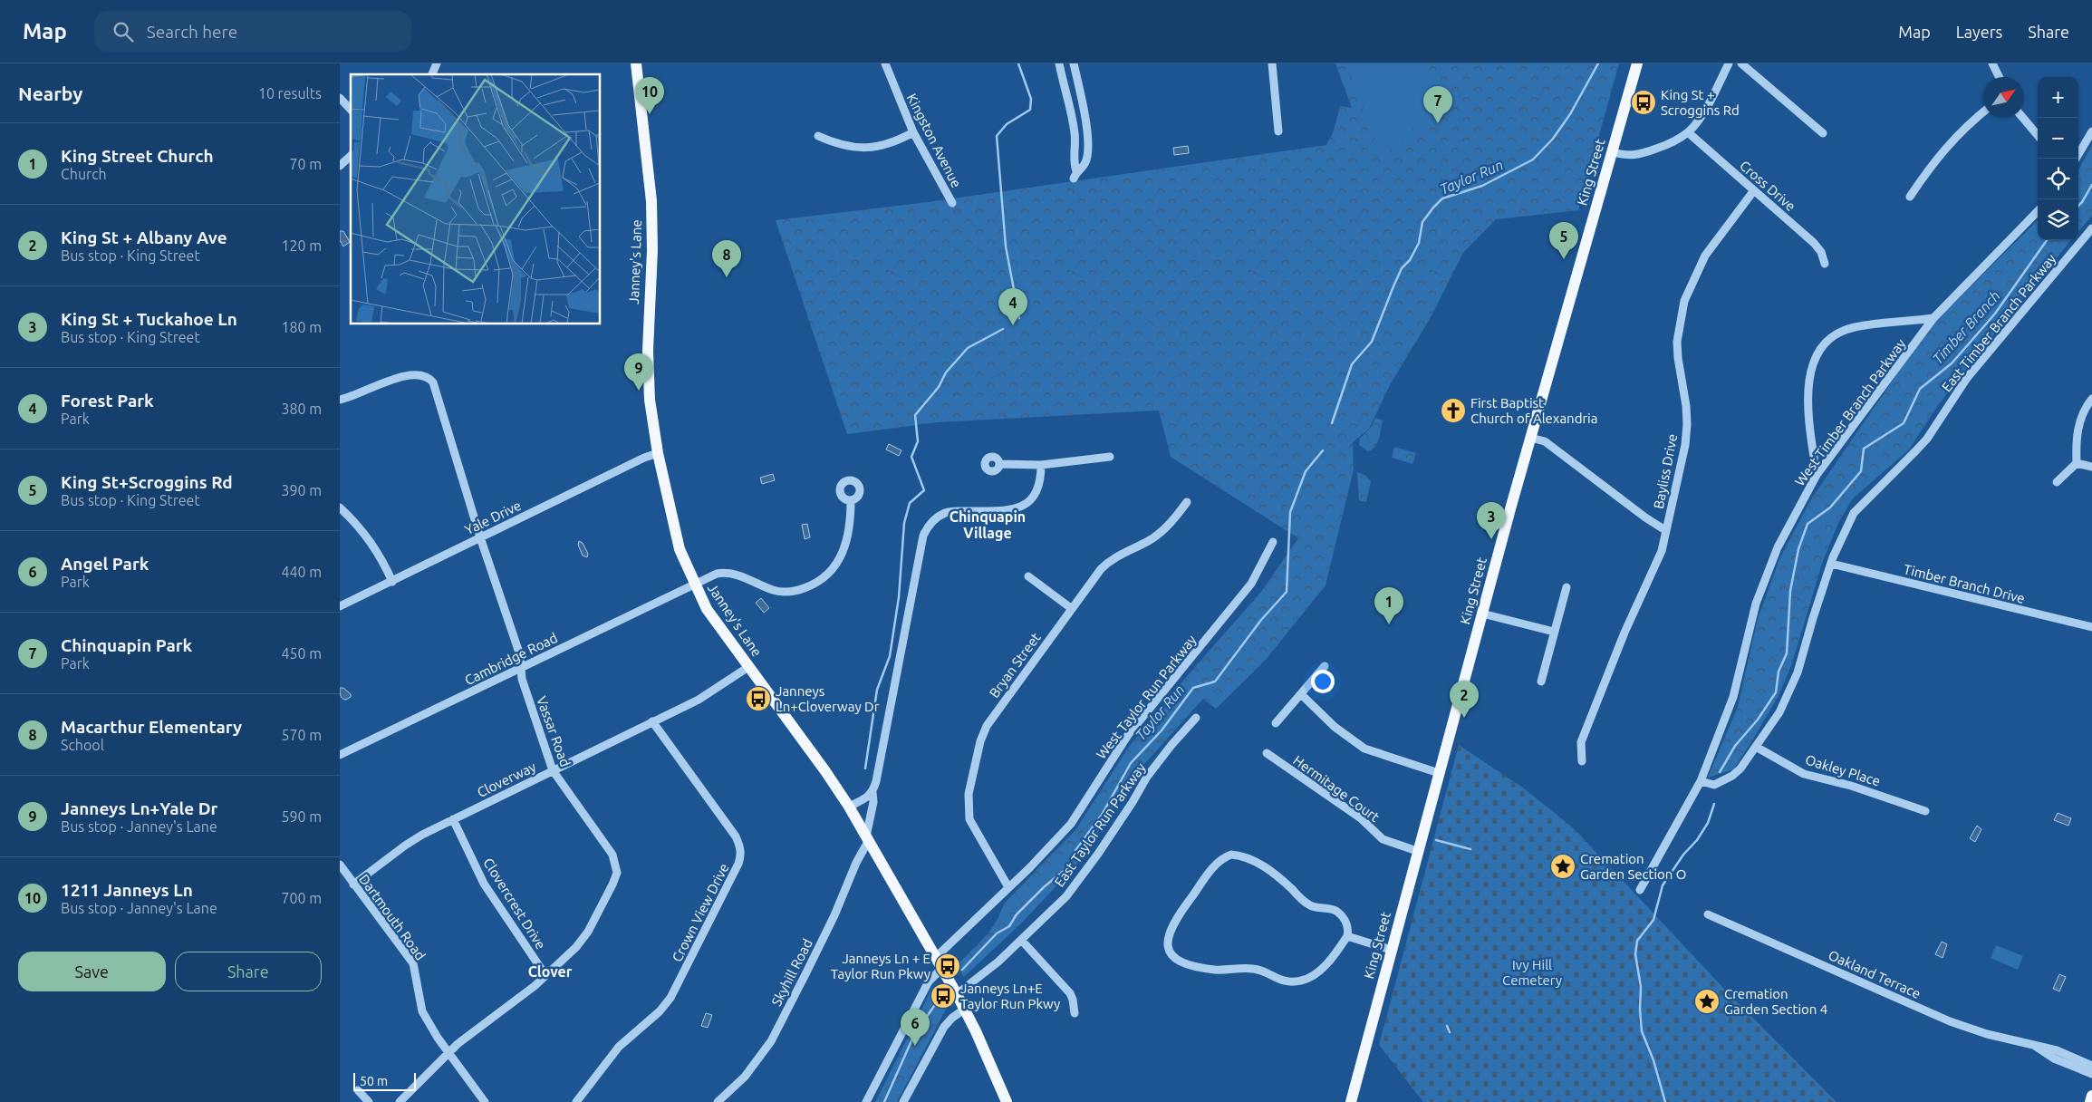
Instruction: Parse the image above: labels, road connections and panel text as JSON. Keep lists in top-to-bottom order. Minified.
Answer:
{"streets":{"main road":["King Street","Janney's Lane"],"street":["Kingston Avenue","Cross Drive","East Timber Branch Parkway","West Timber Branch Parkway","Bayliss Drive","Yale Drive","Timber Branch Drive","Cambridge Road","Bryan Street","West Taylor Run Parkway","Vassar Road","Oakley Place","Cloverway","Hermitage Court","East Taylor Run Parkway","Clovercrest Drive","Crown View Drive","Dartmouth Road","Skyhill Road","Oakland Terrace"]},"crossings":[["King Street","Hermitage Court"],["Cross Drive","Bayliss Drive"],["Janney's Lane","Yale Drive"],["Janney's Lane","Cambridge Road"],["Janney's Lane","West Taylor Run Parkway"],["Janney's Lane","Cloverway"],["Janney's Lane","East Taylor Run Parkway"],["Janney's Lane","Skyhill Road"],["East Timber Branch Parkway","West Timber Branch Parkway"],["East Timber Branch Parkway","Timber Branch Drive"],["East Timber Branch Parkway","Oakley Place"],["Yale Drive","Vassar Road"],["Cambridge Road","Vassar Road"],["Bryan Street","West Taylor Run Parkway"],["Vassar Road","Cloverway"],["Vassar Road","Clovercrest Drive"],["Vassar Road","Dartmouth Road"],["Cloverway","Clovercrest Drive"],["Cloverway","Crown View Drive"],["Cloverway","Dartmouth Road"]],"districts":["Chinquapin Village","Clover"],"water":["Taylor Run","Timber Branch"],"parks":["Ivy Hill Cemetery"],"places":{"bus stop":["King St + Scroggins Rd","Janneys Ln+Cloverway Dr","Janneys Ln + E Taylor Run Pkwy","Janneys Ln+E Taylor Run Pkwy"],"church":["First Baptist Church of Alexandria"],"place":["Cremation Garden Section O","Cremation Garden Section 4"]},"scale_bar":"50 m","north":"top right","page":{"header":"Map","search":"Search here","nav":["Map","Layers","Share"],"heading":["Nearby","10 results"],"map_buttons":["+","−"],"pins":["10","7","5","8","4","9","3","1","2","6"],"list":[{"mark":"1","name":"King Street Church","note":"Church","value":"70 m"},{"mark":"2","name":"King St + Albany Ave","note":"Bus stop · King Street","value":"120 m"},{"mark":"3","name":"King St + Tuckahoe Ln","note":"Bus stop · King Street","value":"180 m"},{"mark":"4","name":"Forest Park","note":"Park","value":"380 m"},{"mark":"5","name":"King St+Scroggins Rd","note":"Bus stop · King Street","value":"390 m"},{"mark":"6","name":"Angel Park","note":"Park","value":"440 m"},{"mark":"7","name":"Chinquapin Park","note":"Park","value":"450 m"},{"mark":"8","name":"Macarthur Elementary","note":"School","value":"570 m"},{"mark":"9","name":"Janneys Ln+Yale Dr","note":"Bus stop · Janney's Lane","value":"590 m"},{"mark":"10","name":"1211 Janneys Ln","note":"Bus stop · Janney's Lane","value":"700 m"}],"buttons":["Save","Share"],"scale":"50 m"}}
